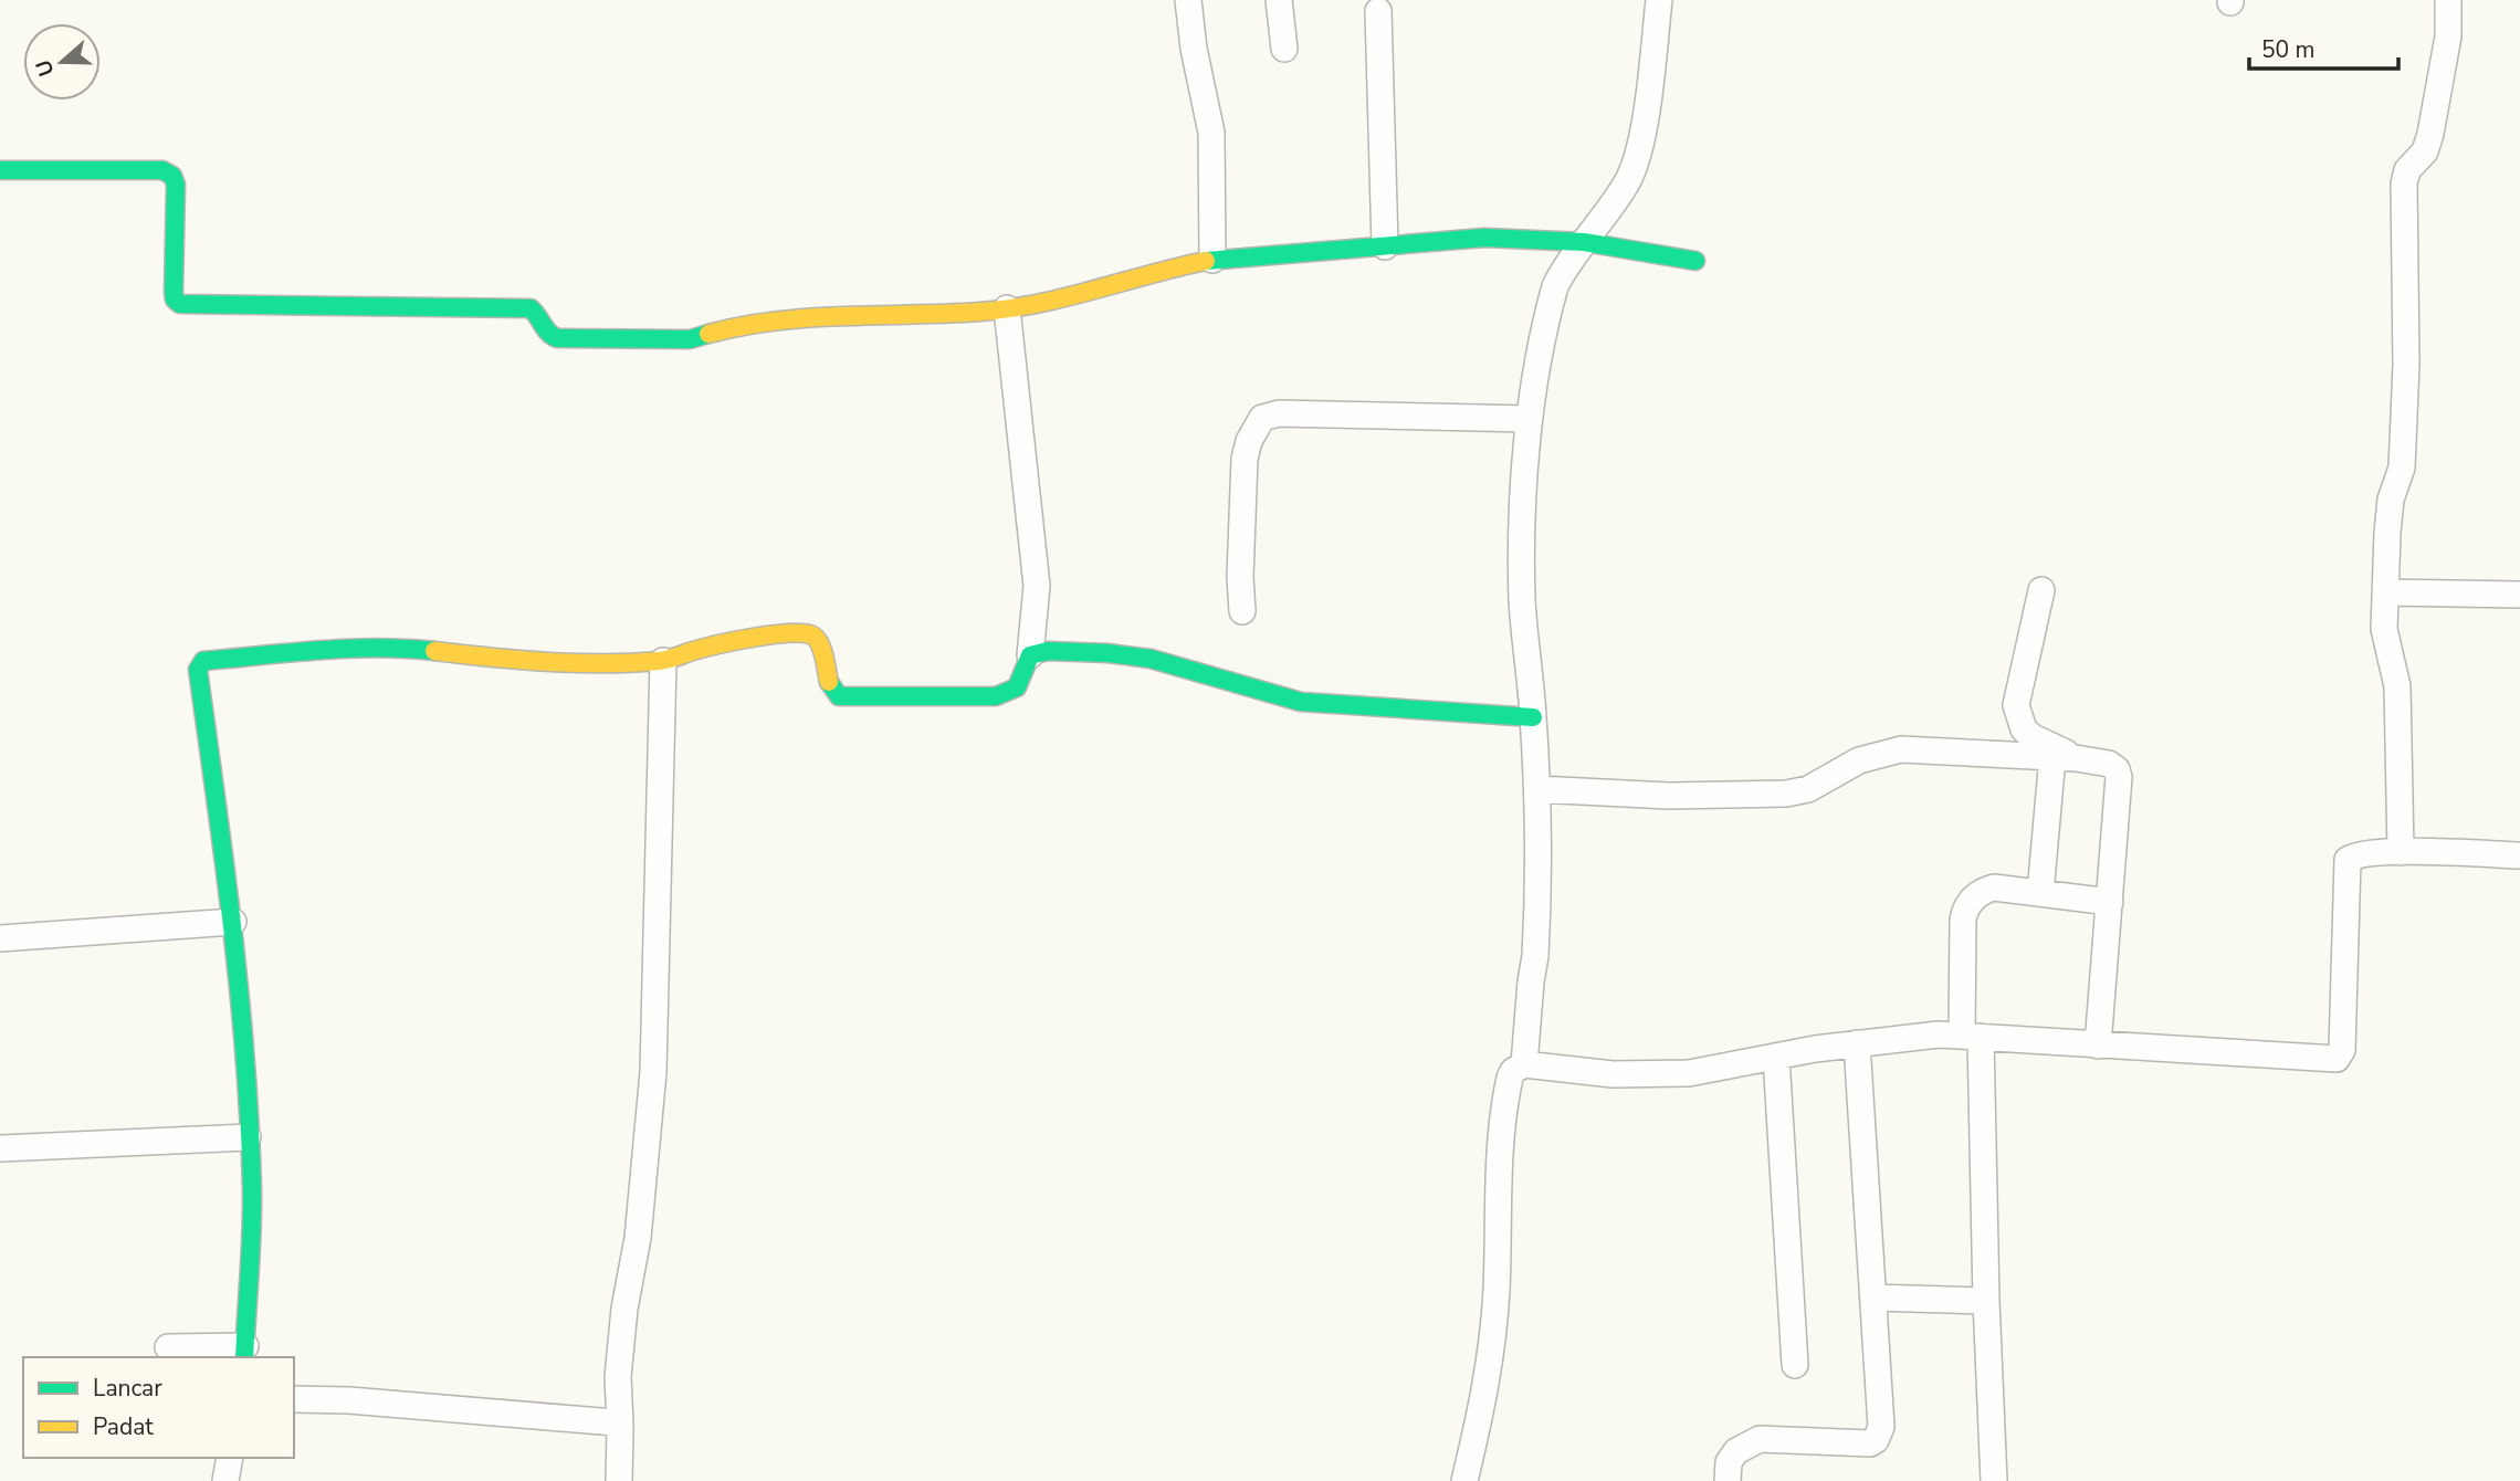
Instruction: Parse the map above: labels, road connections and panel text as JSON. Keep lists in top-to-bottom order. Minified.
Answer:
{"legend":["Lancar","Padat"],"scale_bar":"50 m","north":"left"}
